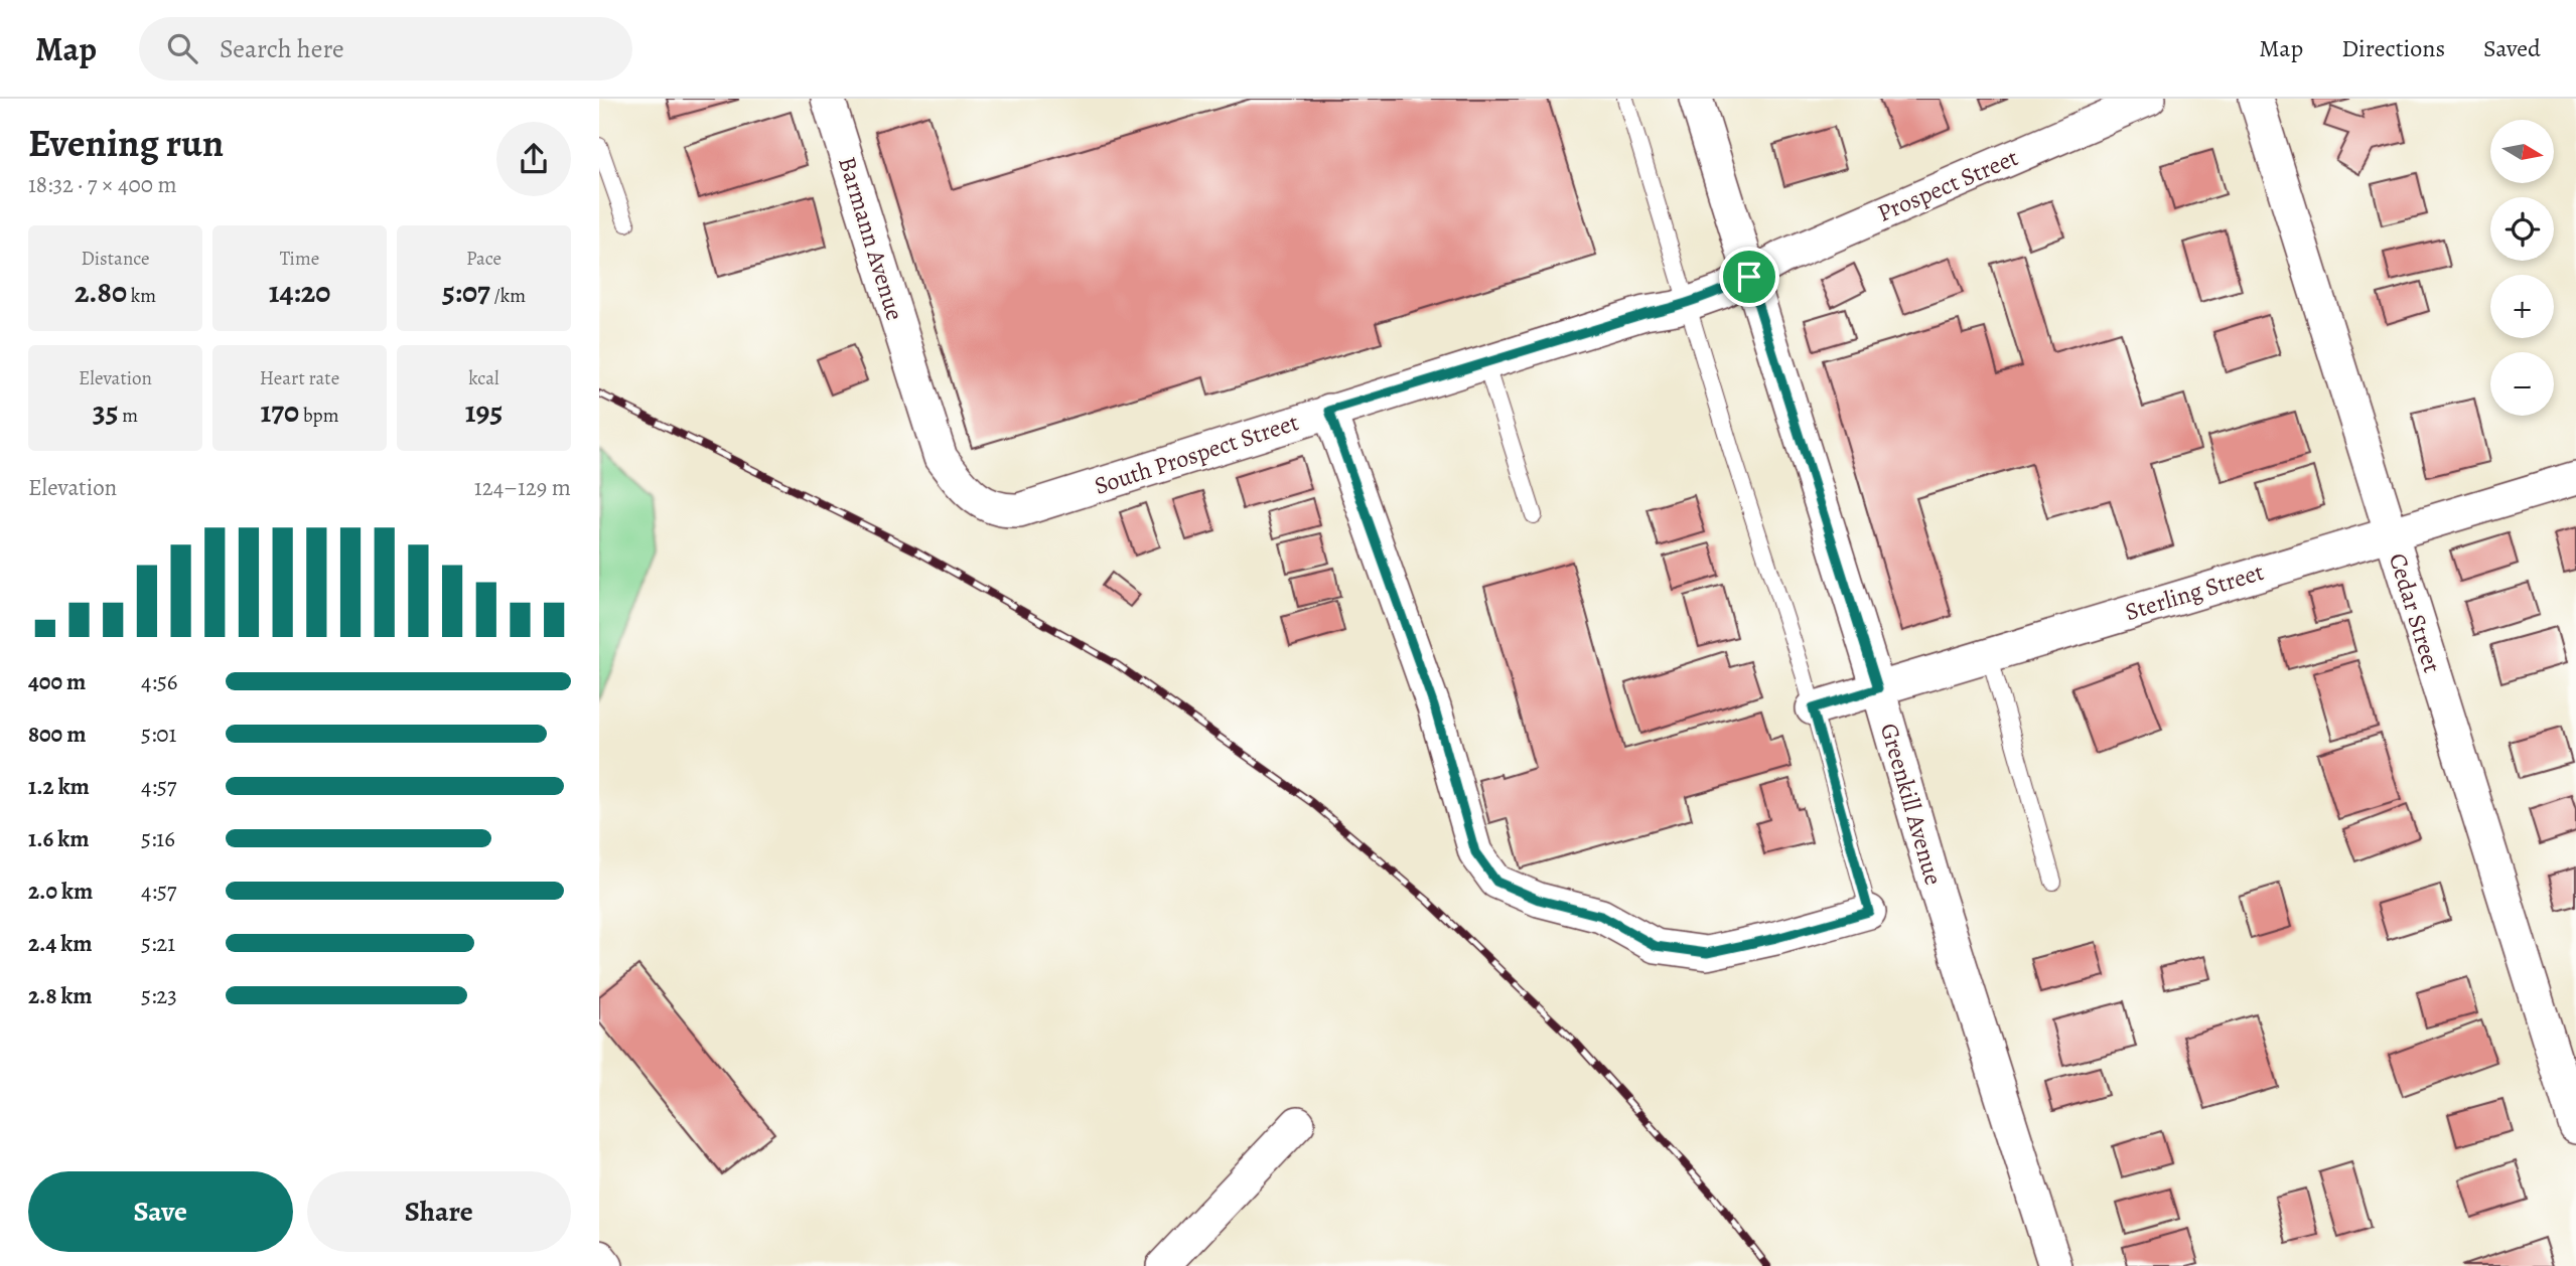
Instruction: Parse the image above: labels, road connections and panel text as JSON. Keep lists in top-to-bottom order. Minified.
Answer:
{"streets":{"street":["Prospect Street","Barmann Avenue","South Prospect Street","Sterling Street","Cedar Street","Greenkill Avenue"]},"crossings":[["Prospect Street","South Prospect Street"],["Prospect Street","Greenkill Avenue"],["Barmann Avenue","South Prospect Street"],["South Prospect Street","Greenkill Avenue"],["Sterling Street","Cedar Street"],["Sterling Street","Greenkill Avenue"]],"north":"right","page":{"header":"Map","search":"Search here","nav":["Map","Directions","Saved"],"heading":["Evening run","18:32 · 7 × 400 m"],"map_buttons":["+","−"],"stats":[["Distance","2.80 km"],["Time","14:20"],["Pace","5:07 /km"],["Elevation","35 m"],["Heart rate","170 bpm"],["kcal","195"]],"chart":["Elevation","124–129 m"],"list":[{"name":"400 m","note":"4:56"},{"name":"800 m","note":"5:01"},{"name":"1.2 km","note":"4:57"},{"name":"1.6 km","note":"5:16"},{"name":"2.0 km","note":"4:57"},{"name":"2.4 km","note":"5:21"},{"name":"2.8 km","note":"5:23"}],"buttons":["Save","Share"]}}
